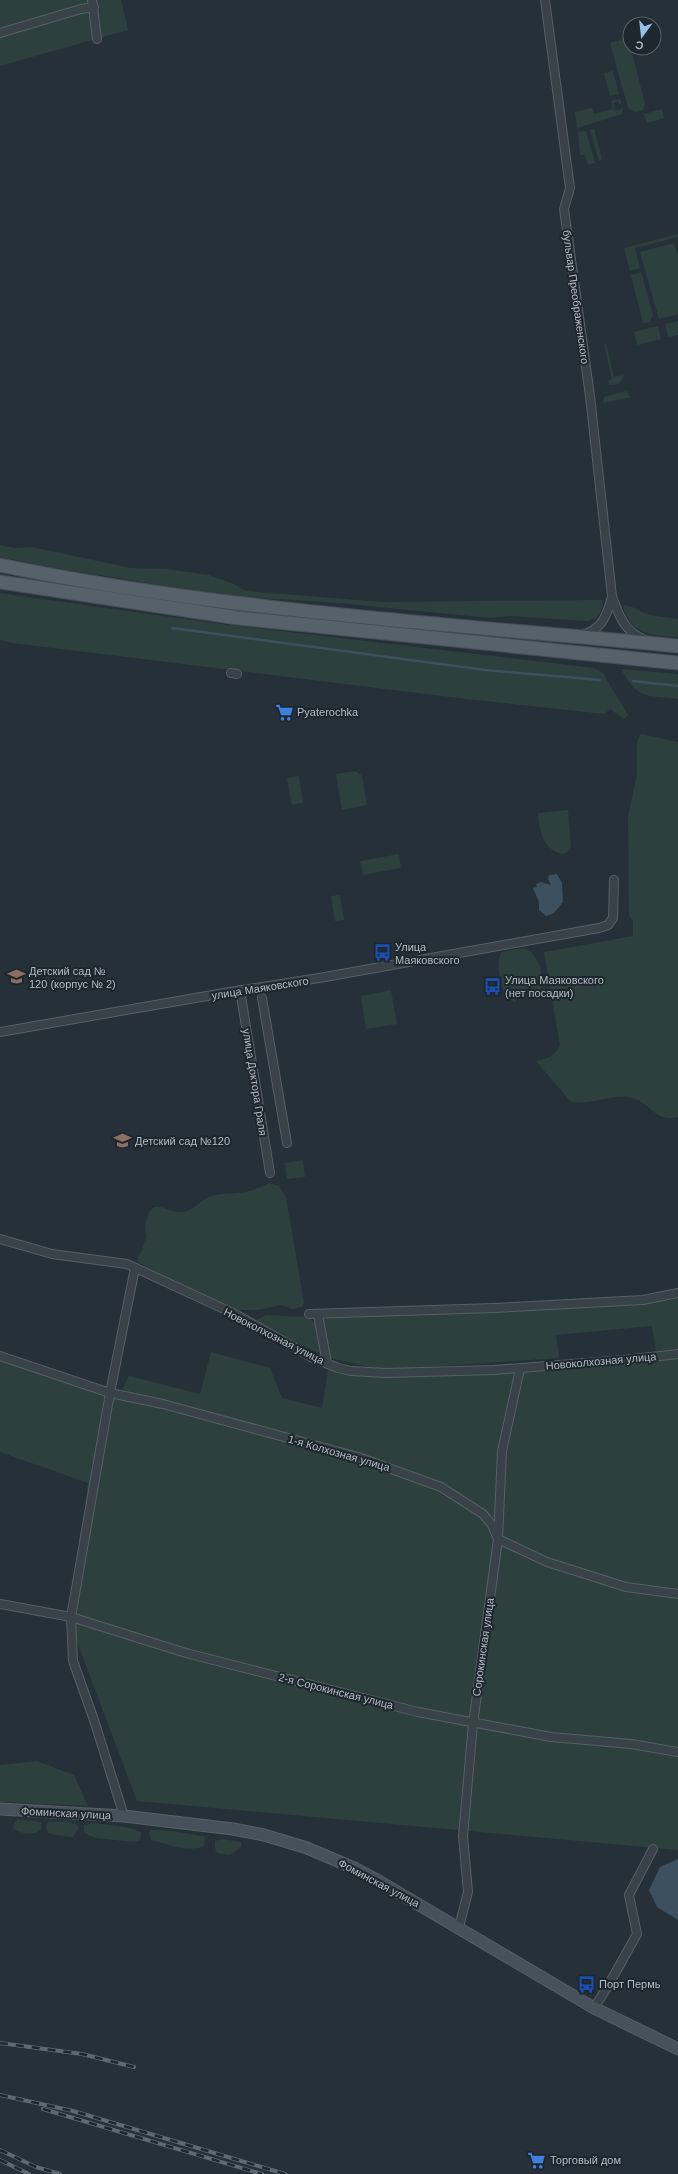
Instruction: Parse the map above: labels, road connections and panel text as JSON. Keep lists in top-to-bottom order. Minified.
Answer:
{"streets":{"street":["бульвар Преображенского","улица Маяковского","улица Доктора Граля","Новоколхозная улица","1-я Колхозная улица","Сорокинская улица","2-я Сорокинская улица","Фоминская улица"]},"crossings":[["улица Маяковского","улица Доктора Граля"],["Новоколхозная улица","Сорокинская улица"],["1-я Колхозная улица","Сорокинская улица"],["Сорокинская улица","2-я Сорокинская улица"],["Сорокинская улица","Фоминская улица"]],"places":{"supermarket":["Pyaterochka","Торговый дом"],"bus stop":["Улица Маяковского","Улица Маяковского (нет посадки)","Порт Пермь"],"school or university":["Детский сад № 120 (корпус № 2)","Детский сад №120"]},"north":"bottom"}
